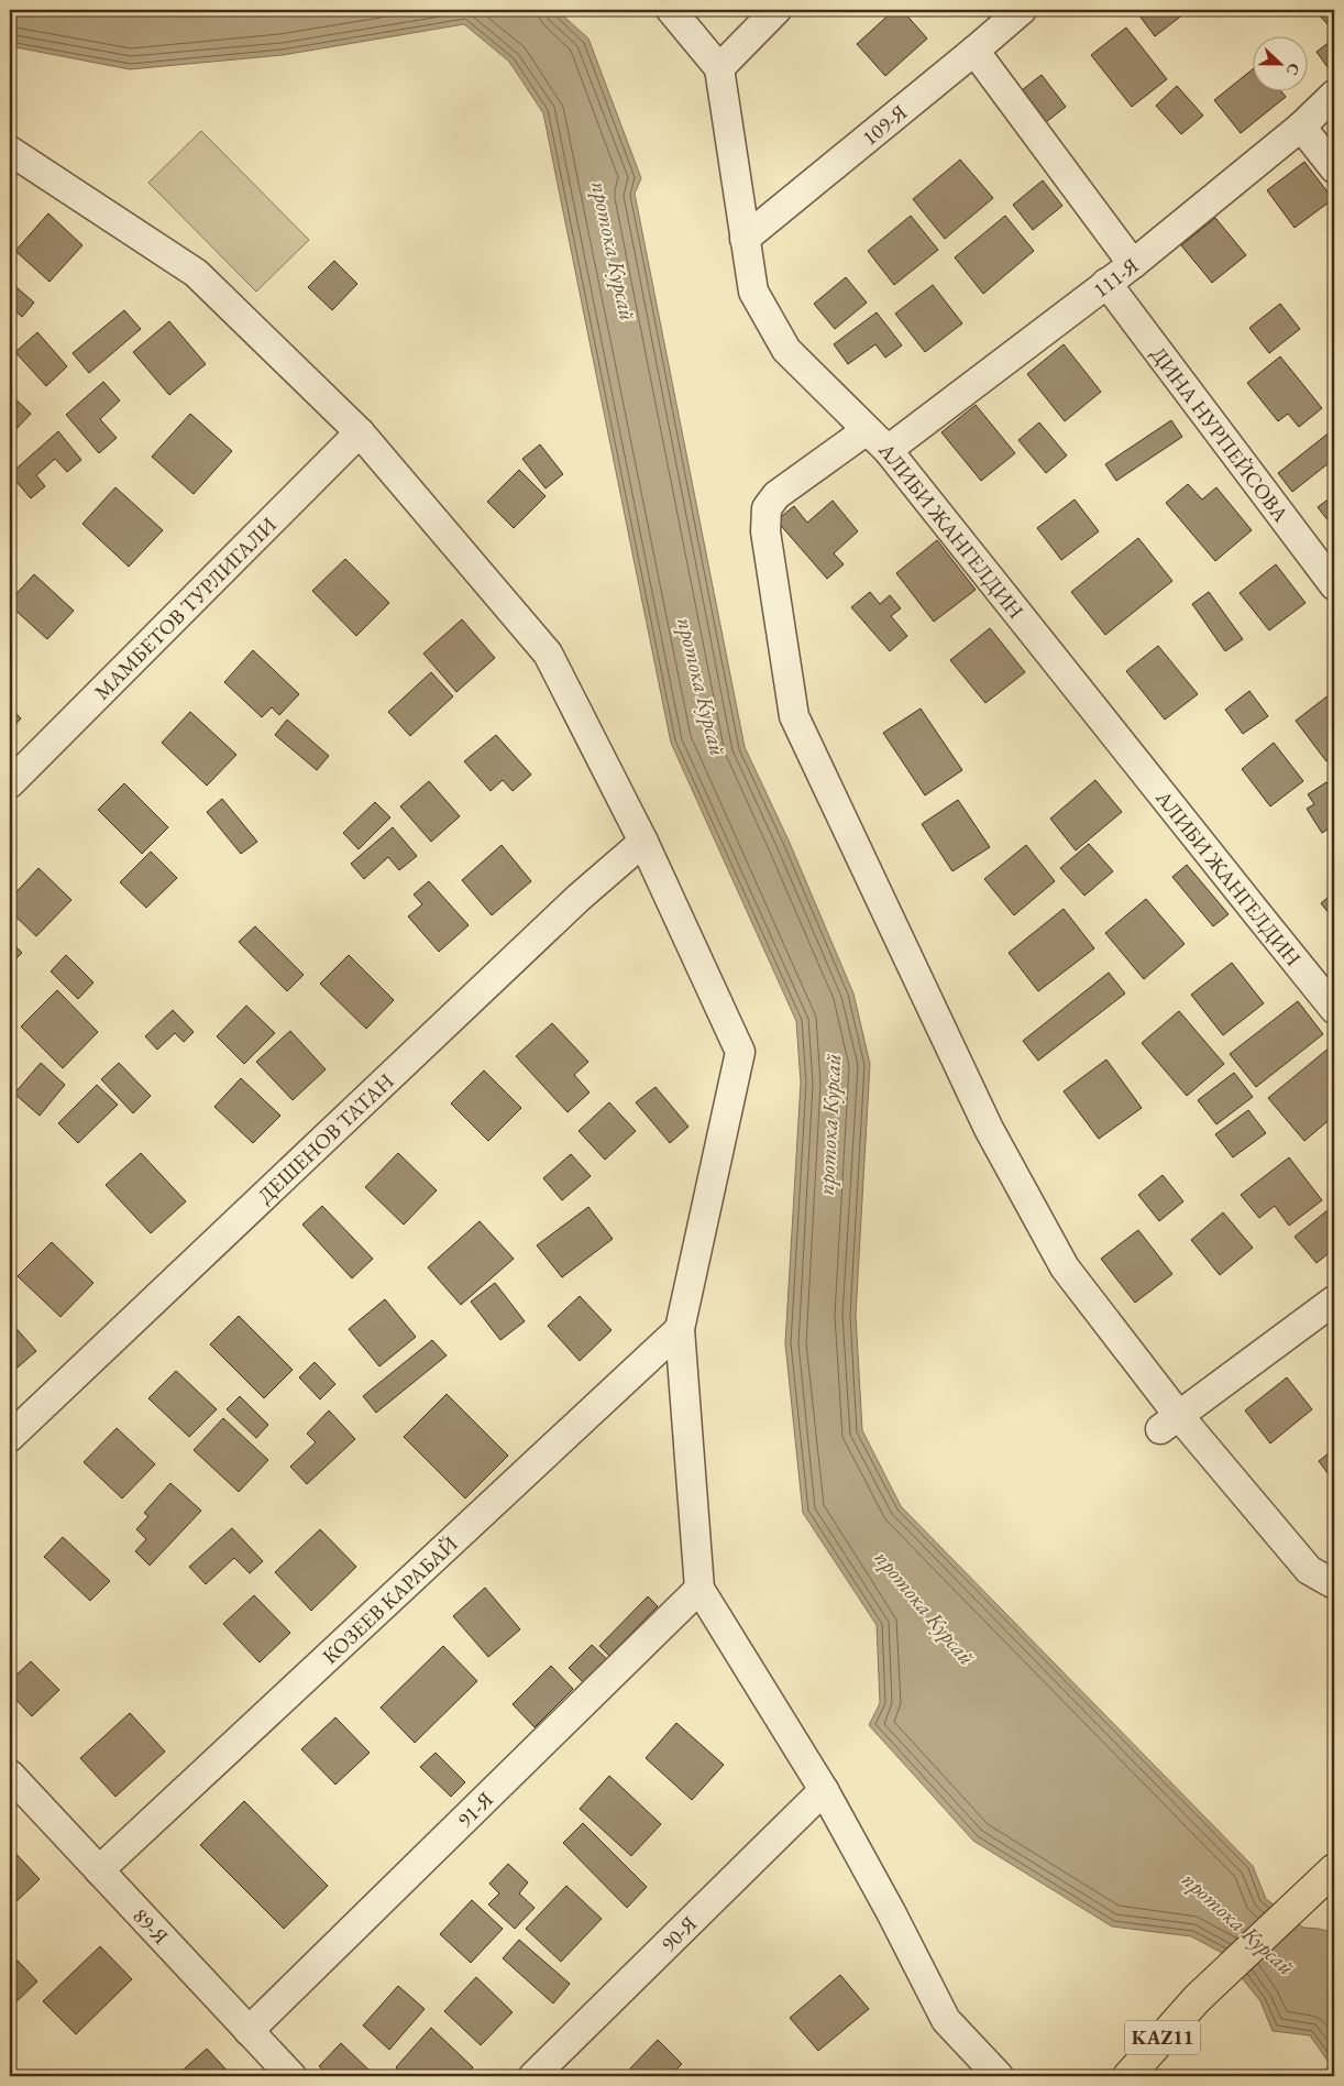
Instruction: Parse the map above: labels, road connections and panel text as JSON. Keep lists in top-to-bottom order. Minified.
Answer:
{"streets":{"highway":["KAZ11"],"street":["109-Я","111-Я","ДИНА НУРПЕЙСОВА","АЛИБИ ЖАНГЕЛДИН","МАМБЕТОВ ТУРЛИГАЛИ","ДЕШЕНОВ ТАТАН","КОЗЕЕВ КАРАБАЙ","91-Я","89-Я","90-Я"]},"crossings":[["109-Я","АЛИБИ ЖАНГЕЛДИН"],["111-Я","ДИНА НУРПЕЙСОВА"],["111-Я","АЛИБИ ЖАНГЕЛДИН"],["КОЗЕЕВ КАРАБАЙ","89-Я"],["91-Я","89-Я"]],"water":["протока Курсай"],"north":"right"}
